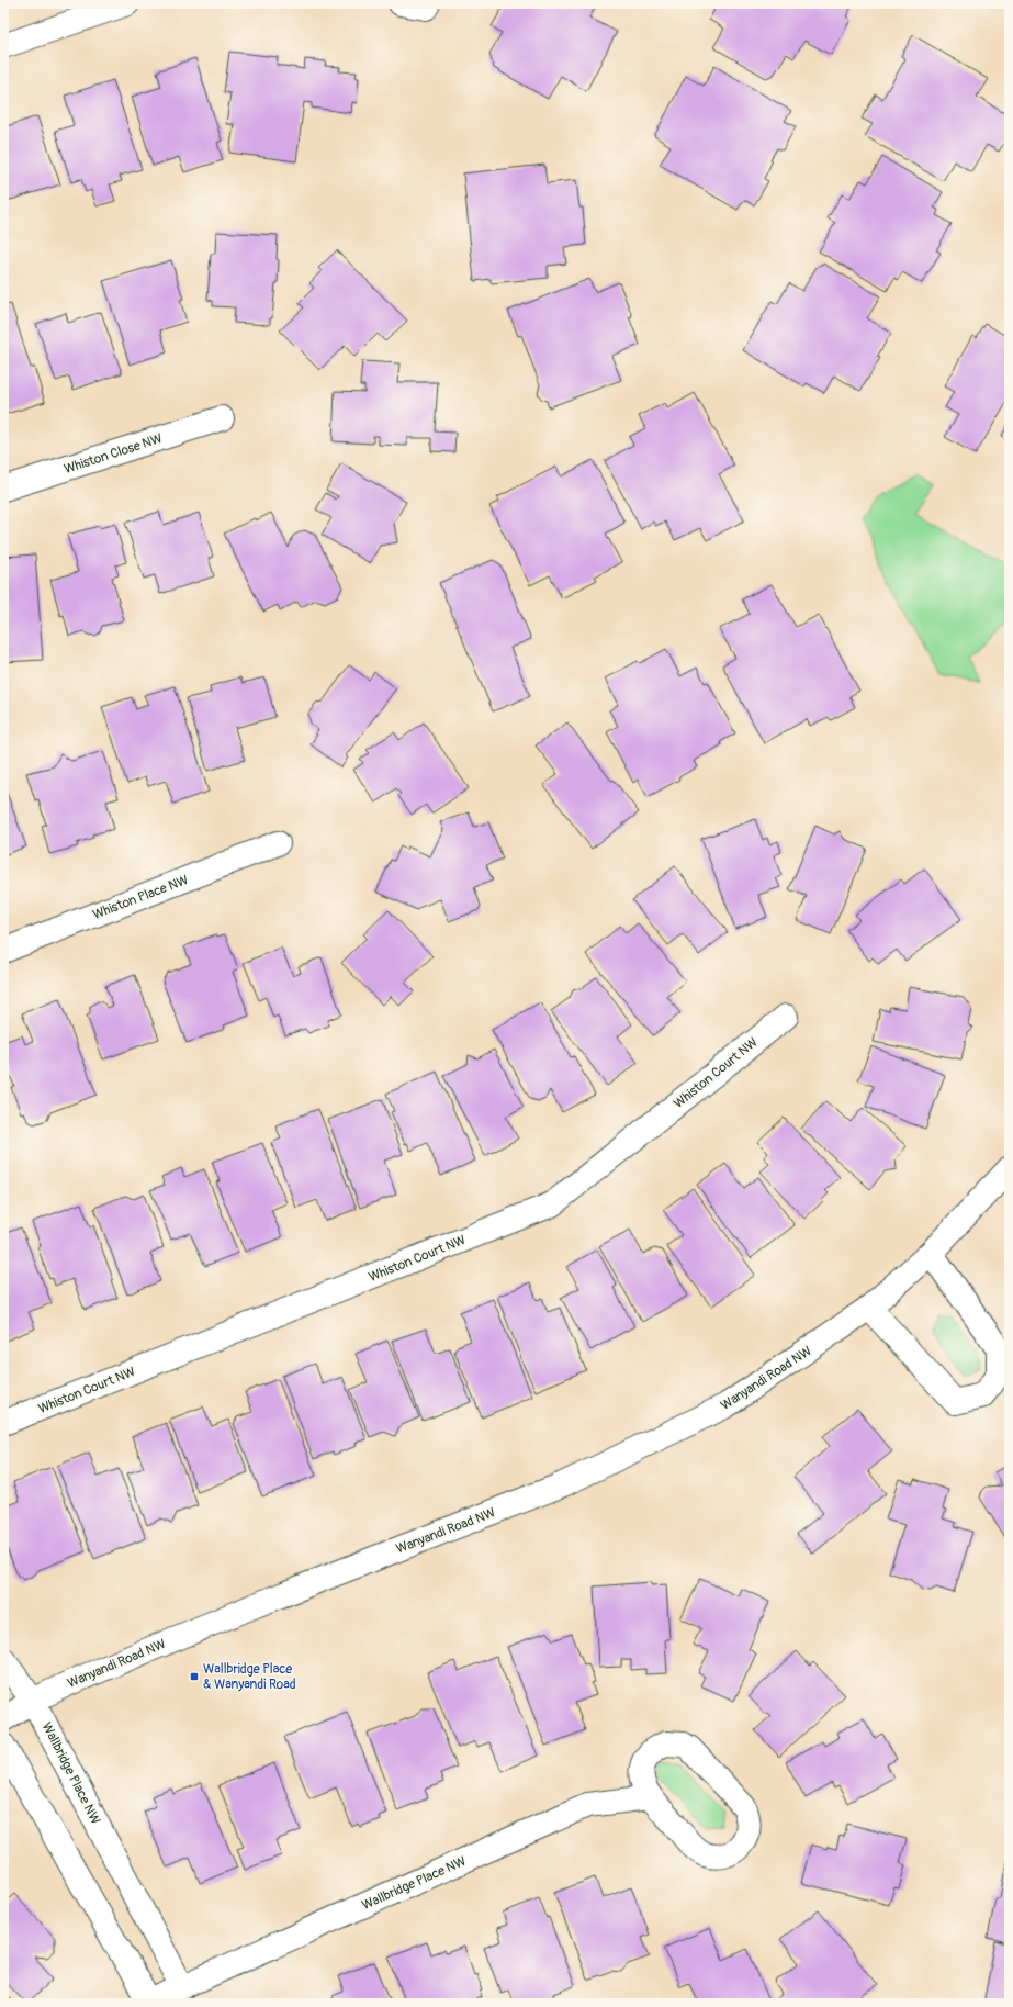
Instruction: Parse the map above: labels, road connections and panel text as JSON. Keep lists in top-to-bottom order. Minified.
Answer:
{"streets":{"street":["Whiston Close NW","Whiston Place NW","Whiston Court NW","Wanyandi Road NW","Wallbridge Place NW"]},"crossings":[["Wanyandi Road NW","Wallbridge Place NW"]],"places":{"transit":["Wallbridge Place & Wanyandi Road"]}}
